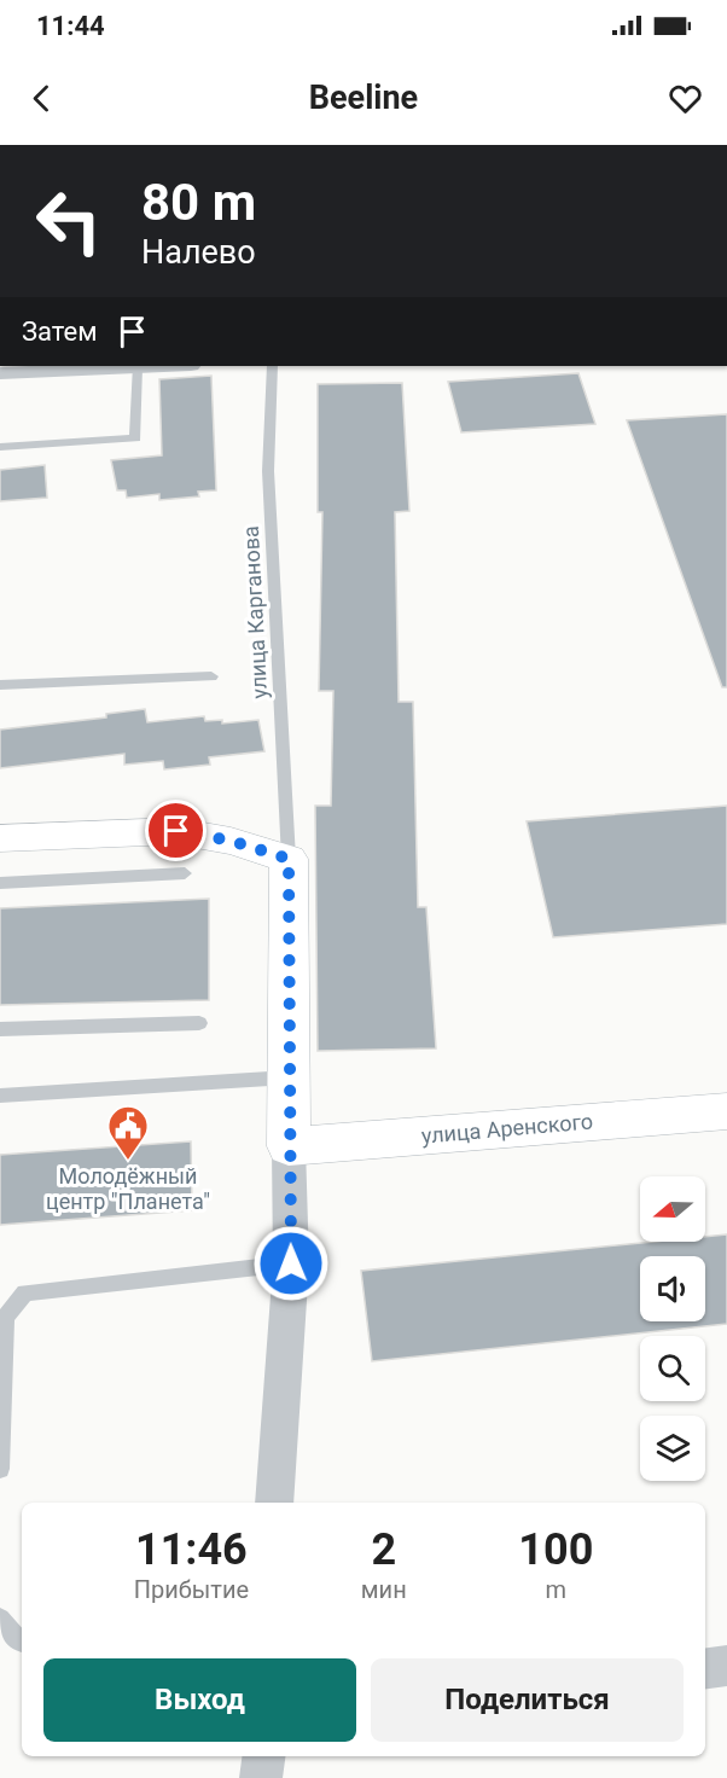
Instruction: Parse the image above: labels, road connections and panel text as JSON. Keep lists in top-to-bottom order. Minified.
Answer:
{"streets":{"street":["улица Аренского"],"lane":["улица Карганова"]},"places":{"public building":["Молодёжный центр \"Планета\""]},"north":"left","page":{"status":"11:44","header":"Beeline","turn":["80 m","Налево"],"then":"Затем","eta":["11:46","Прибытие","2","мин","100","m"],"buttons":["Выход","Поделиться"]}}
